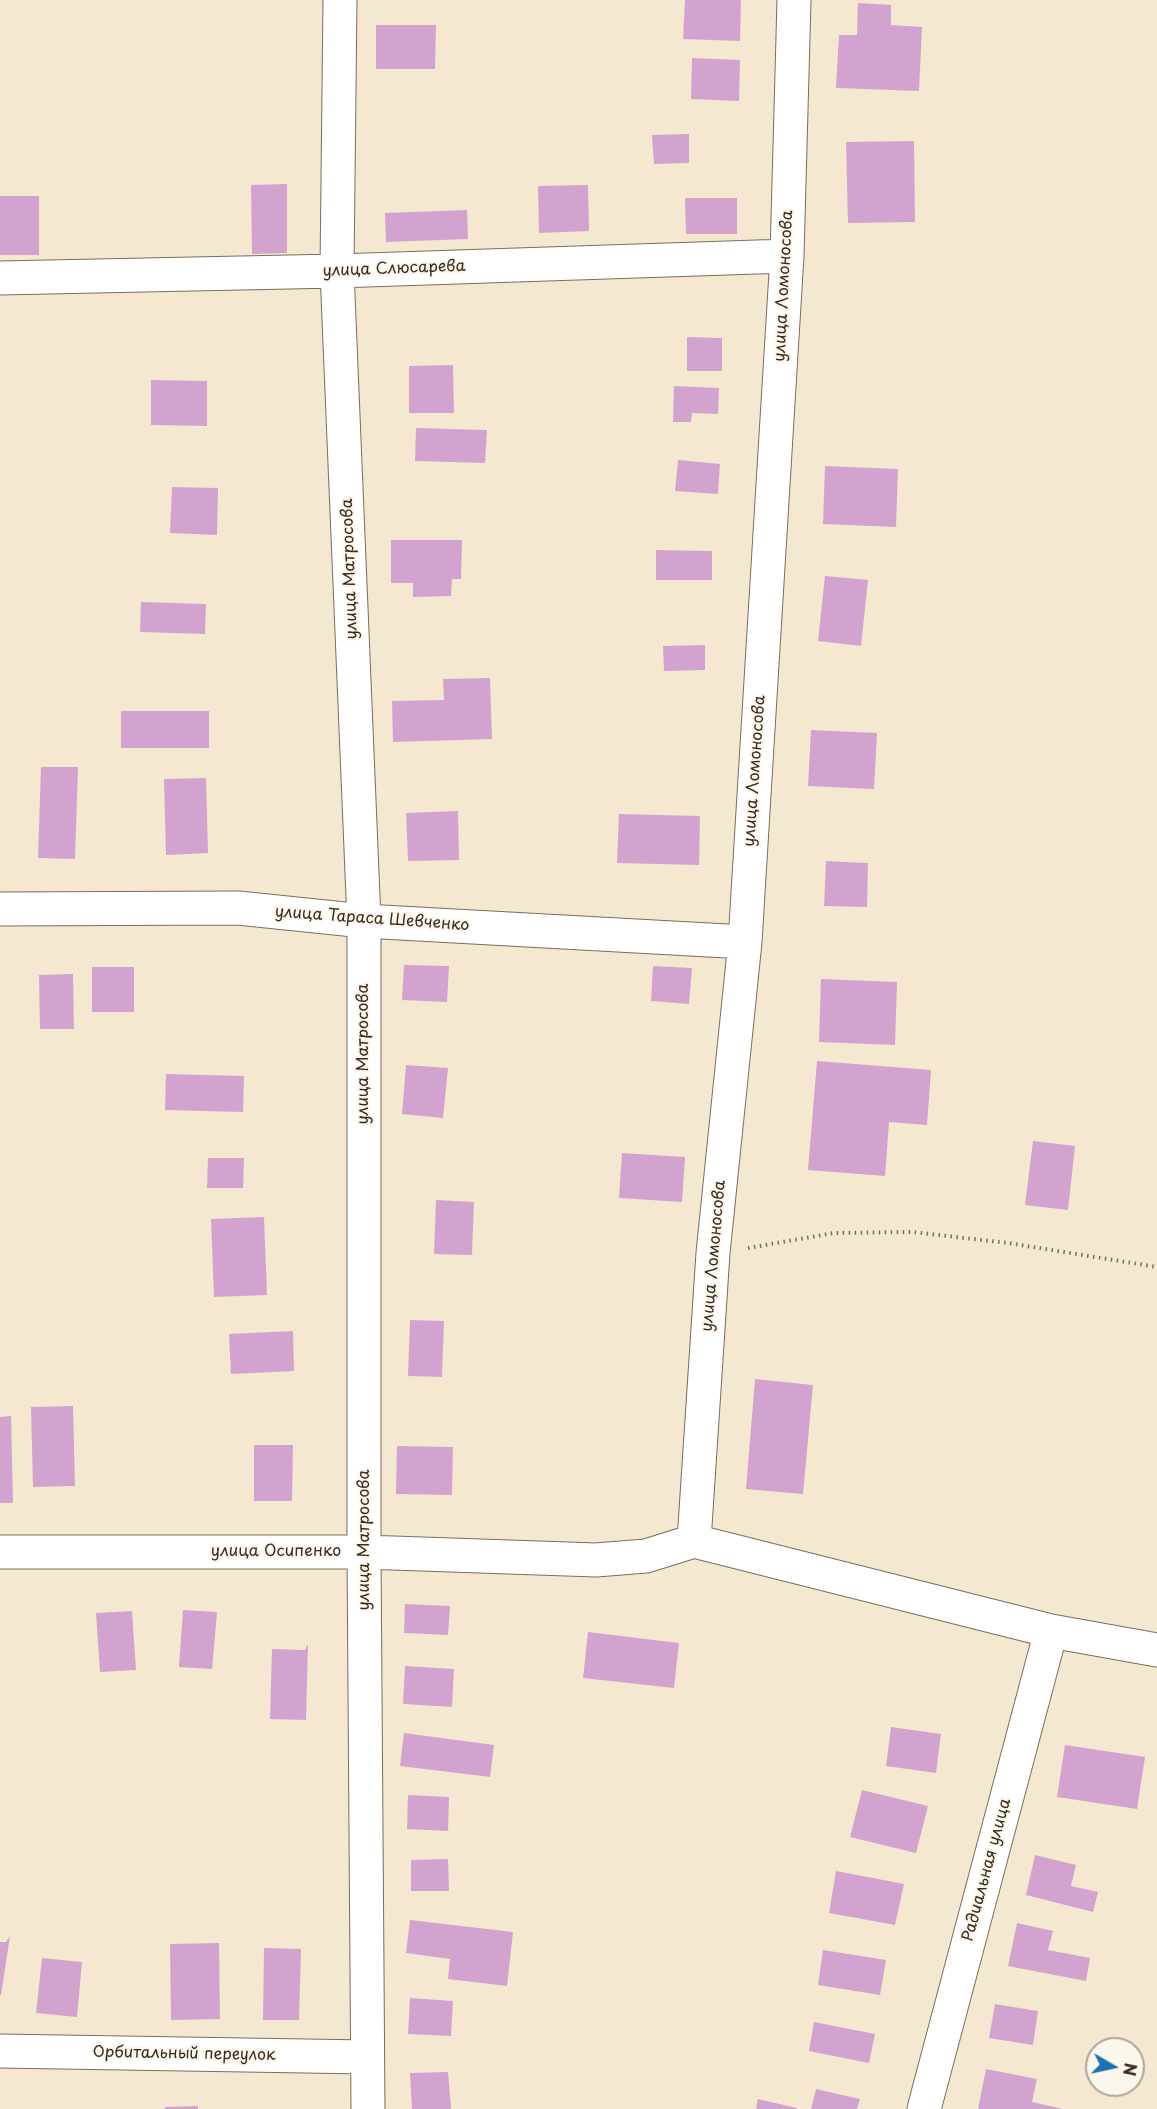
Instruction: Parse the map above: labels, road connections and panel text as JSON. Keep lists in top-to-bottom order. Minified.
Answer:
{"streets":{"street":["улица Слюсарева","улица Ломоносова","улица Матросова","улица Тараса Шевченко","улица Осипенко","Радиальная улица","Орбитальный переулок"]},"crossings":[["улица Слюсарева","улица Ломоносова"],["улица Слюсарева","улица Матросова"],["улица Ломоносова","улица Тараса Шевченко"],["улица Ломоносова","улица Осипенко"],["улица Матросова","улица Тараса Шевченко"],["улица Матросова","улица Осипенко"],["улица Матросова","Орбитальный переулок"]],"north":"right"}
